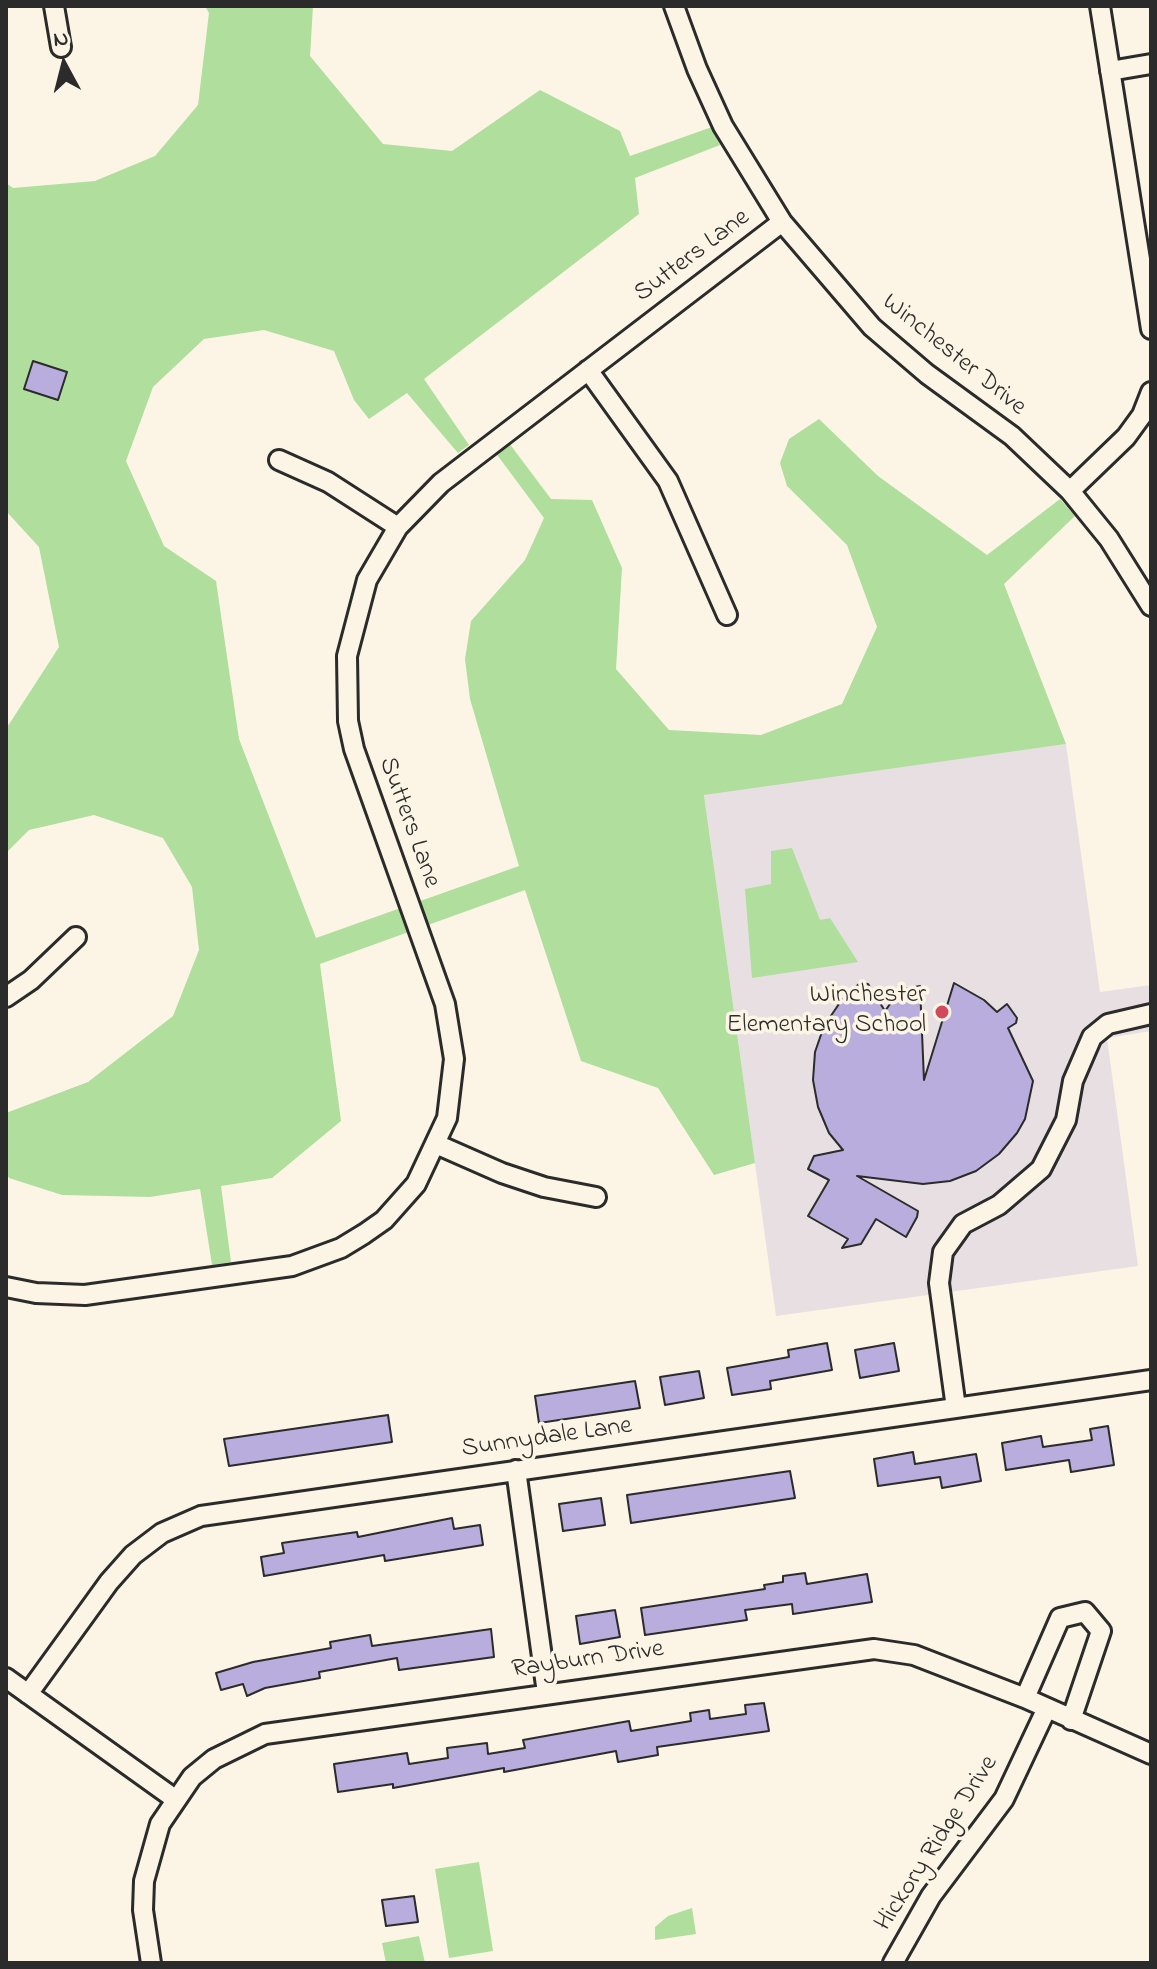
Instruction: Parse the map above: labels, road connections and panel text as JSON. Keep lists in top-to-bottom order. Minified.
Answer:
{"streets":{"street":["Sutters Lane","Winchester Drive","Sunnydale Lane","Rayburn Drive","Hickory Ridge Drive"]},"crossings":[["Sutters Lane","Winchester Drive"],["Rayburn Drive","Hickory Ridge Drive"]],"places":["Winchester Elementary School"],"north":"top"}
